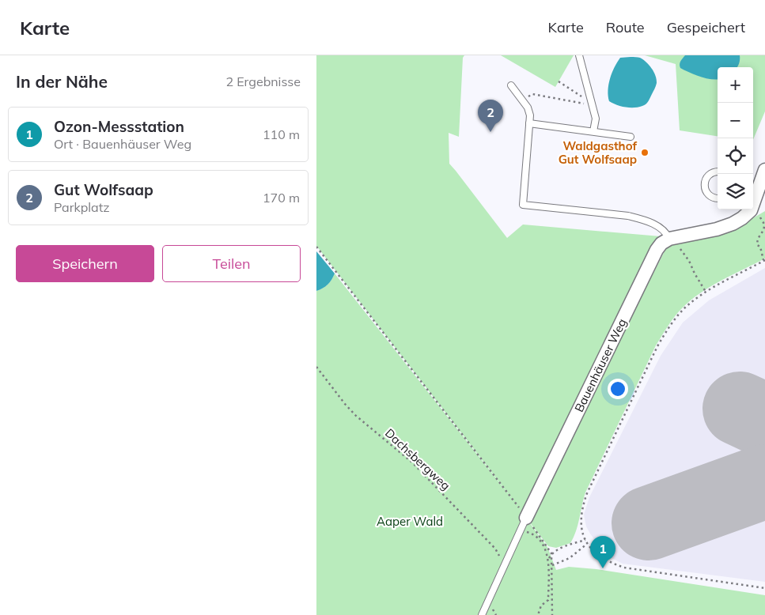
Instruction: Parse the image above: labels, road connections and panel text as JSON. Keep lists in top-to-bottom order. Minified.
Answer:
{"streets":{"street":["Bauenhäuser Weg"],"path":["Dachsbergweg"]},"crossings":[["Bauenhäuser Weg","Dachsbergweg"]],"parks":["Aaper Wald"],"places":["Waldgasthof Gut Wolfsaap"],"page":{"header":"Karte","nav":["Karte","Route","Gespeichert"],"heading":["In der Nähe","2 Ergebnisse"],"map_buttons":["+","−"],"pins":["2","1"],"list":[{"mark":"1","name":"Ozon-Messstation","note":"Ort · Bauenhäuser Weg","value":"110 m"},{"mark":"2","name":"Gut Wolfsaap","note":"Parkplatz","value":"170 m"}],"buttons":["Speichern","Teilen"]}}
